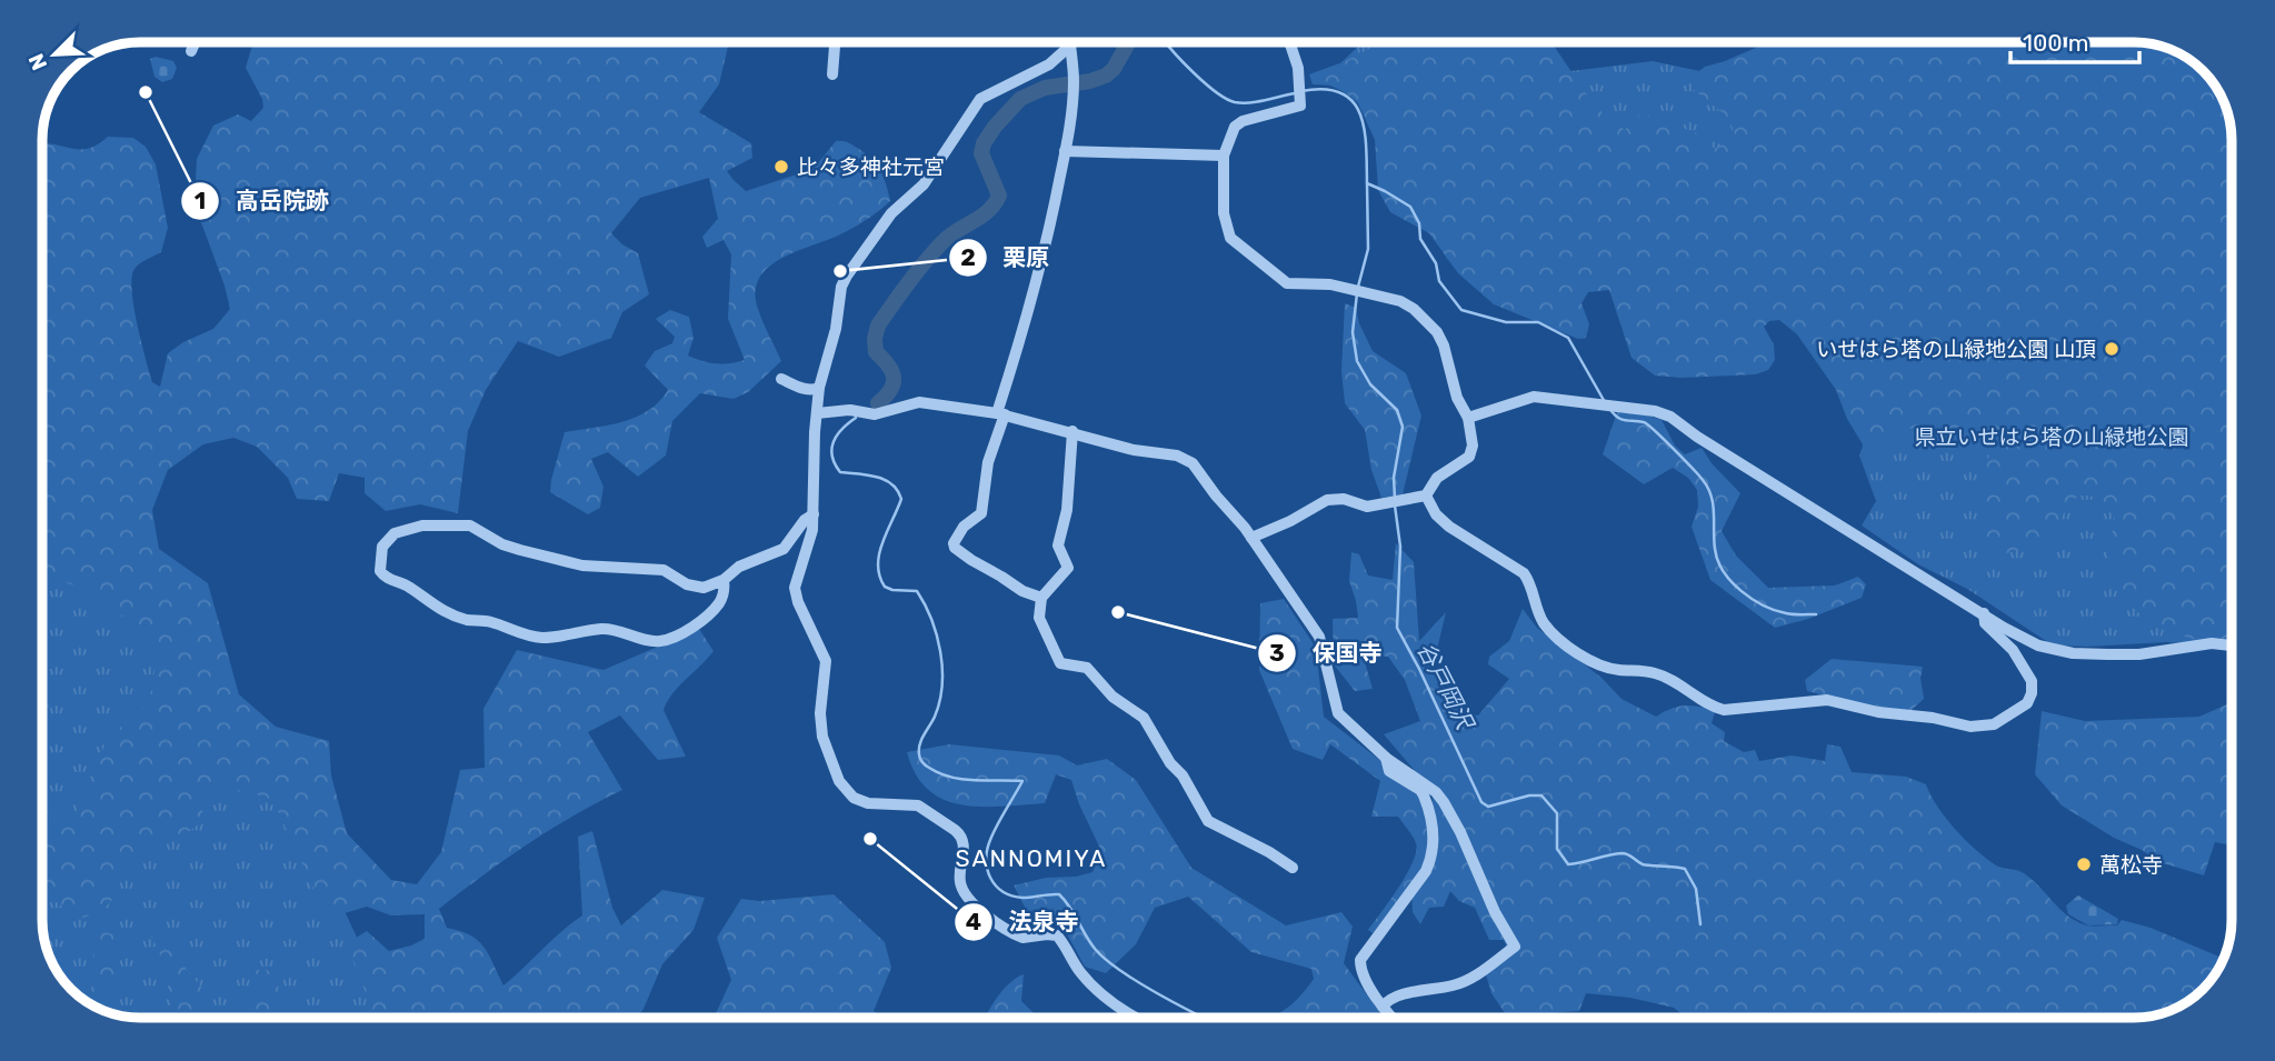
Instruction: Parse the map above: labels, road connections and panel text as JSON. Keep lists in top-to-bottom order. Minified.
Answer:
{"districts":["SANNOMIYA"],"water":["谷戸岡沢"],"parks":["県立いせはら塔の山緑地公園"],"places":["高岳院跡","比々多神社元宮","栗原","いせはら塔の山緑地公園 山頂","保国寺","法泉寺","萬松寺"],"scale_bar":"100 m","north":"bottom left"}
